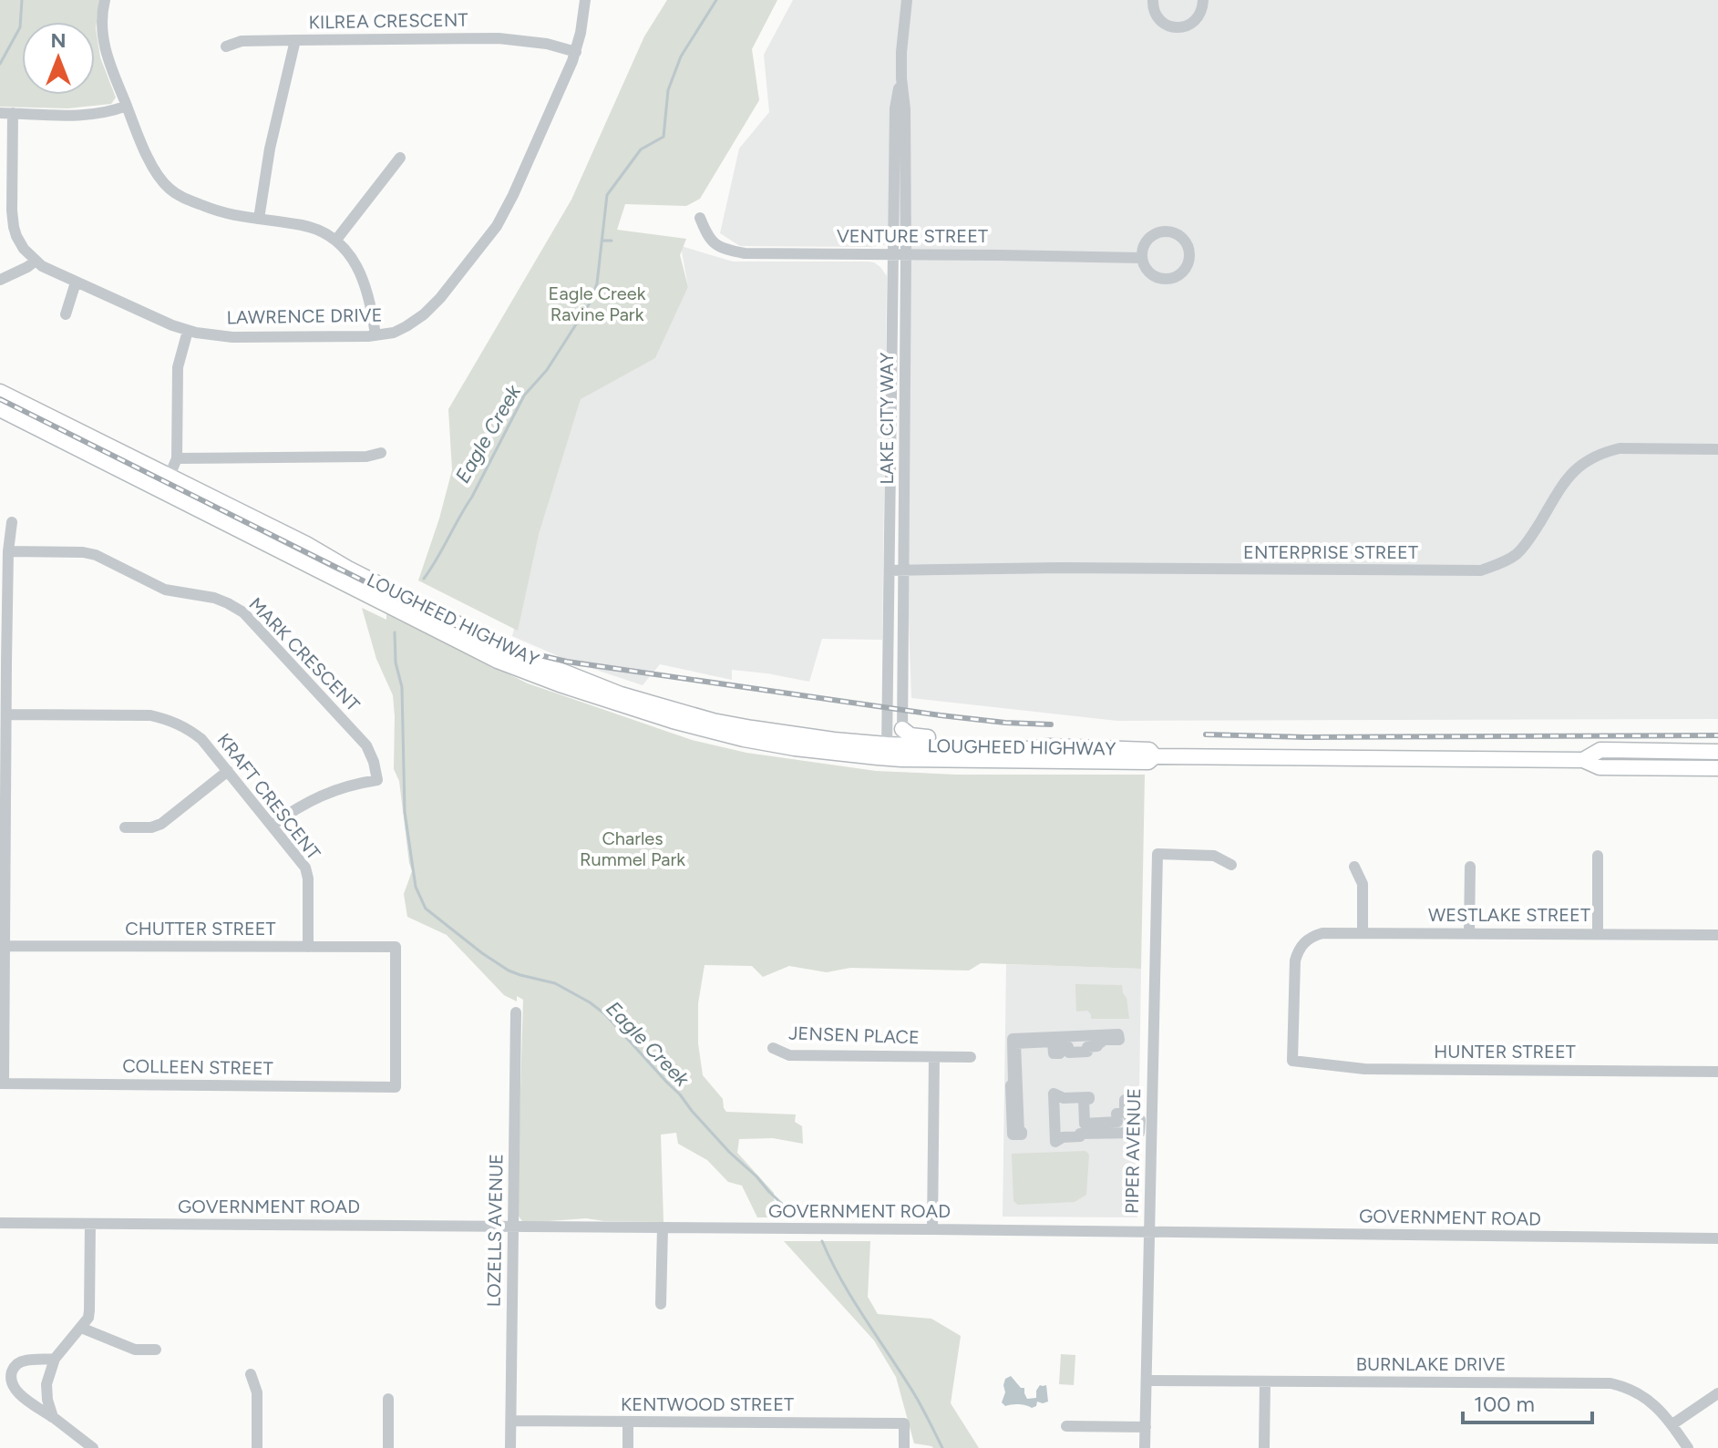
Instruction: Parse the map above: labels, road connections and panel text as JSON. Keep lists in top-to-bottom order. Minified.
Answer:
{"streets":{"main road":["LOUGHEED HIGHWAY"],"street":["KILREA CRESCENT","VENTURE STREET","LAWRENCE DRIVE","LAKE CITY WAY","ENTERPRISE STREET","MARK CRESCENT","KRAFT CRESCENT","WESTLAKE STREET","CHUTTER STREET","JENSEN PLACE","HUNTER STREET","COLLEEN STREET","PIPER AVENUE","GOVERNMENT ROAD","LOZELLS AVENUE","BURNLAKE DRIVE","KENTWOOD STREET"]},"crossings":[["KILREA CRESCENT","LAWRENCE DRIVE"],["VENTURE STREET","LAKE CITY WAY"],["LAKE CITY WAY","ENTERPRISE STREET"],["LAKE CITY WAY","LOUGHEED HIGHWAY"],["MARK CRESCENT","KRAFT CRESCENT"],["KRAFT CRESCENT","CHUTTER STREET"],["WESTLAKE STREET","HUNTER STREET"],["CHUTTER STREET","COLLEEN STREET"],["JENSEN PLACE","GOVERNMENT ROAD"],["PIPER AVENUE","GOVERNMENT ROAD"],["PIPER AVENUE","BURNLAKE DRIVE"],["GOVERNMENT ROAD","LOZELLS AVENUE"],["LOZELLS AVENUE","KENTWOOD STREET"]],"water":["Eagle Creek"],"parks":["Eagle Creek Ravine Park","Charles Rummel Park"],"scale_bar":"100 m","north":"top"}
